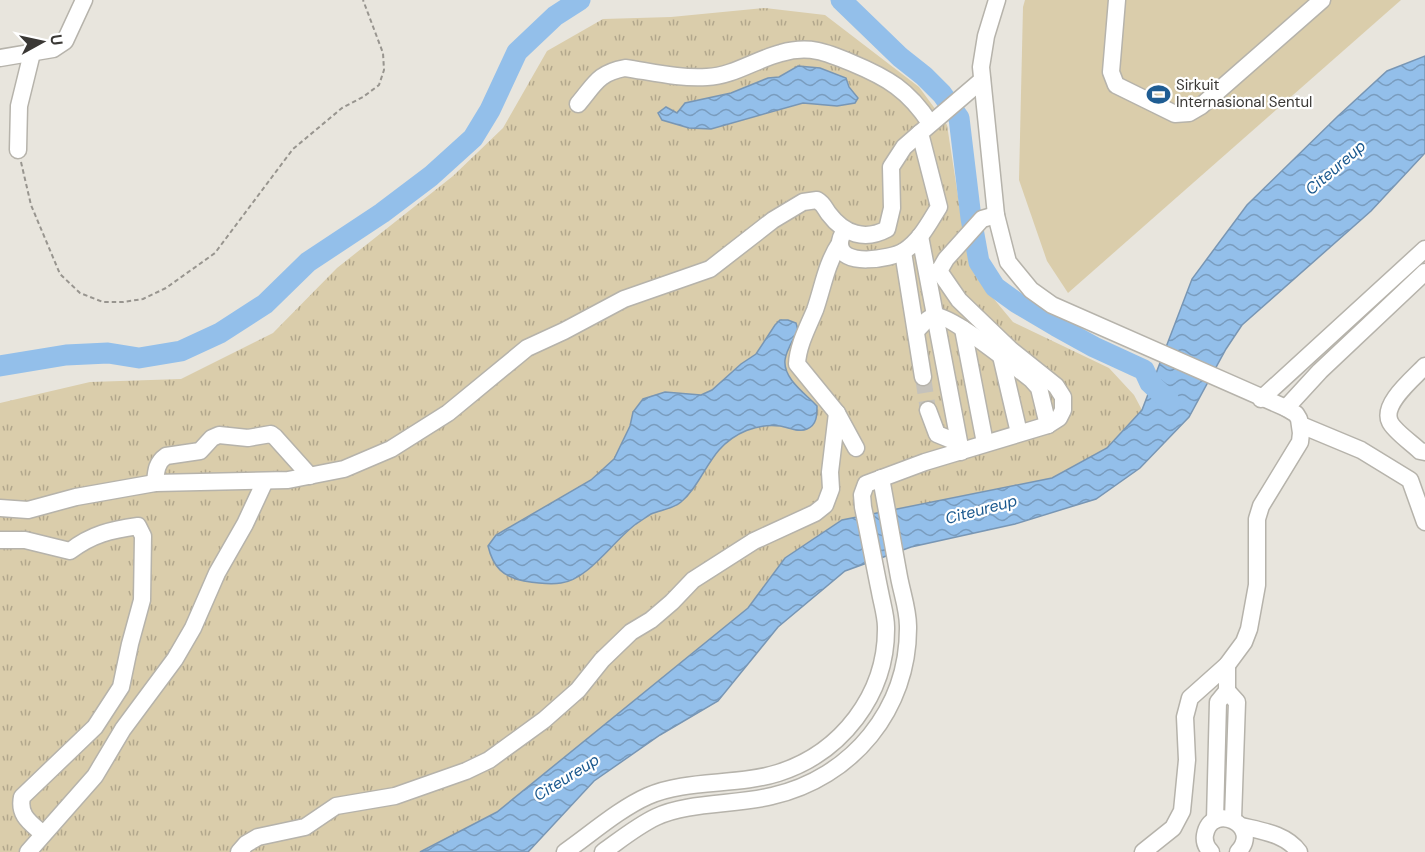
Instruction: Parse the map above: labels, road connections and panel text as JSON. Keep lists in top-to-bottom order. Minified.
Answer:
{"water":["Citeureup"],"places":{"sports":["Sirkuit Internasional Sentul"]},"north":"right"}
